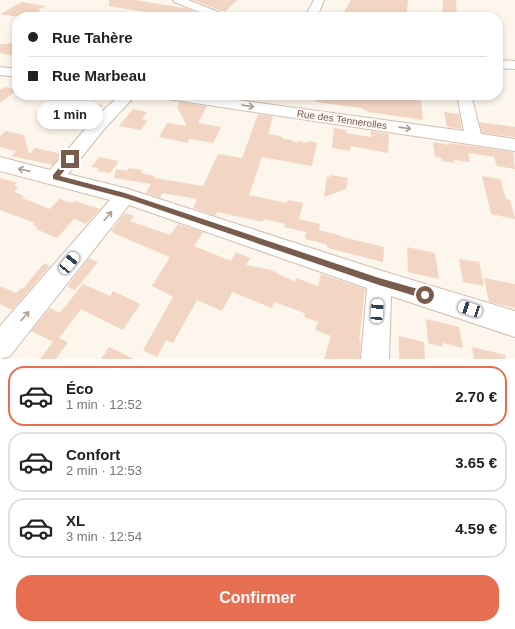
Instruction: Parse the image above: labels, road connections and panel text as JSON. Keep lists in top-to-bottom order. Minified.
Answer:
{"streets":{"street":["Rue des Tennerolles"]},"page":{"banner":["Rue Tahère","Rue Marbeau"],"bubble":"1 min","list":[{"name":"Éco","note":"1 min · 12:52","value":"2.70 €"},{"name":"Confort","note":"2 min · 12:53","value":"3.65 €"},{"name":"XL","note":"3 min · 12:54","value":"4.59 €"}],"buttons":"Confirmer"}}
